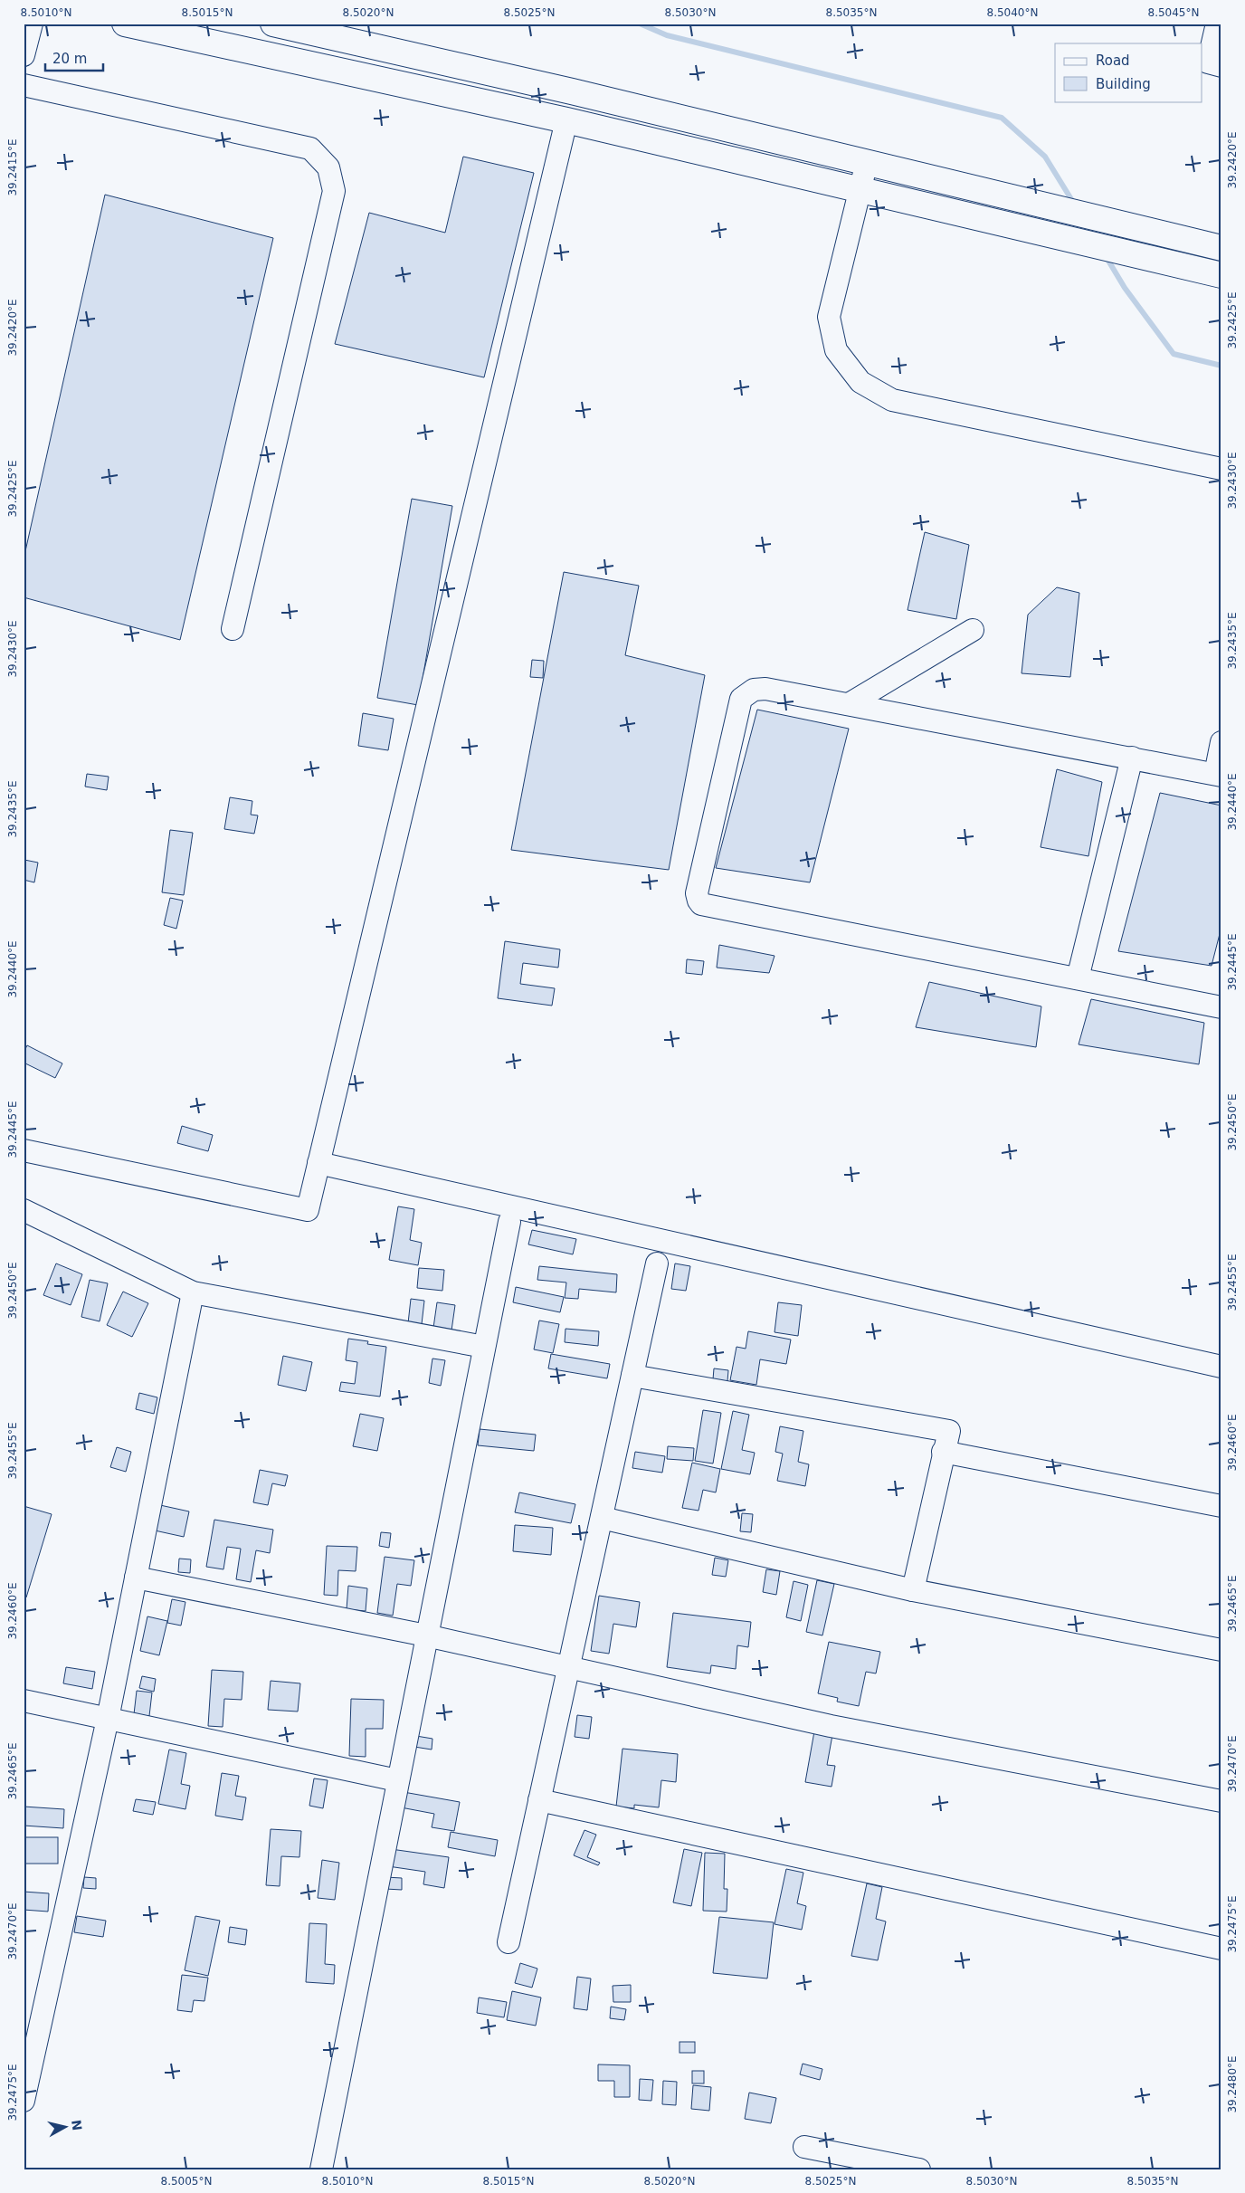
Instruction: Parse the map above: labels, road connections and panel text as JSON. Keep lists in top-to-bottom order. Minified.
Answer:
{"legend":["Road","Building"],"scale_bar":"20 m","north":"right","coordinates":["8.5010°N","8.5015°N","8.5020°N","8.5025°N","8.5030°N","8.5035°N","8.5040°N","8.5045°N","39.2420°E","39.2415°E","39.2425°E","39.2430°E","39.2435°E","39.2440°E","39.2445°E","39.2450°E","39.2455°E","39.2460°E","39.2465°E","39.2470°E","39.2475°E","39.2480°E","8.5005°N"]}
